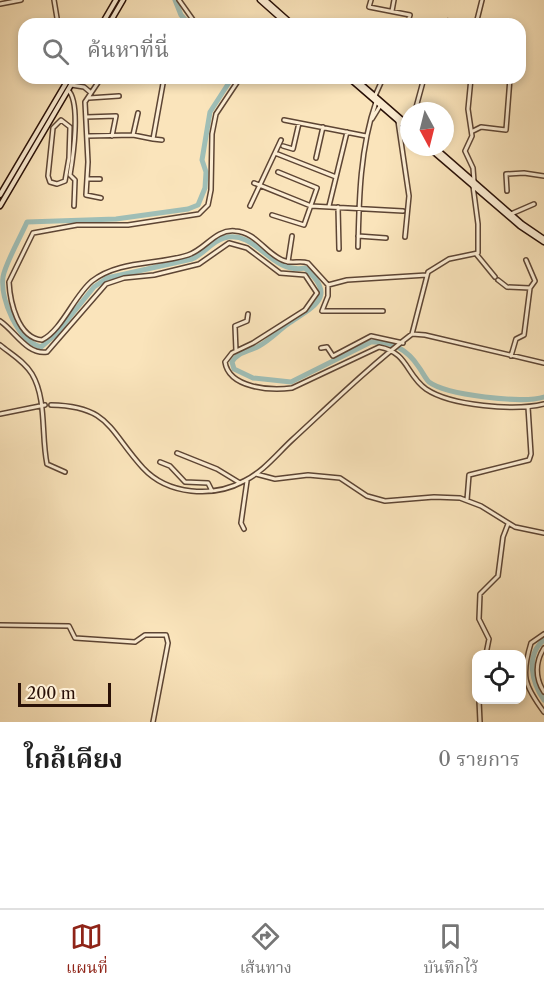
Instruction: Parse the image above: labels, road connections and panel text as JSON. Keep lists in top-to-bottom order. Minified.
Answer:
{"scale_bar":"200 m","north":"bottom","page":{"search":"ค้นหาที่นี่","scale":"200 m","heading":["ใกล้เคียง","0 รายการ"],"nav":["แผนที่","เส้นทาง","บันทึกไว้"]}}
